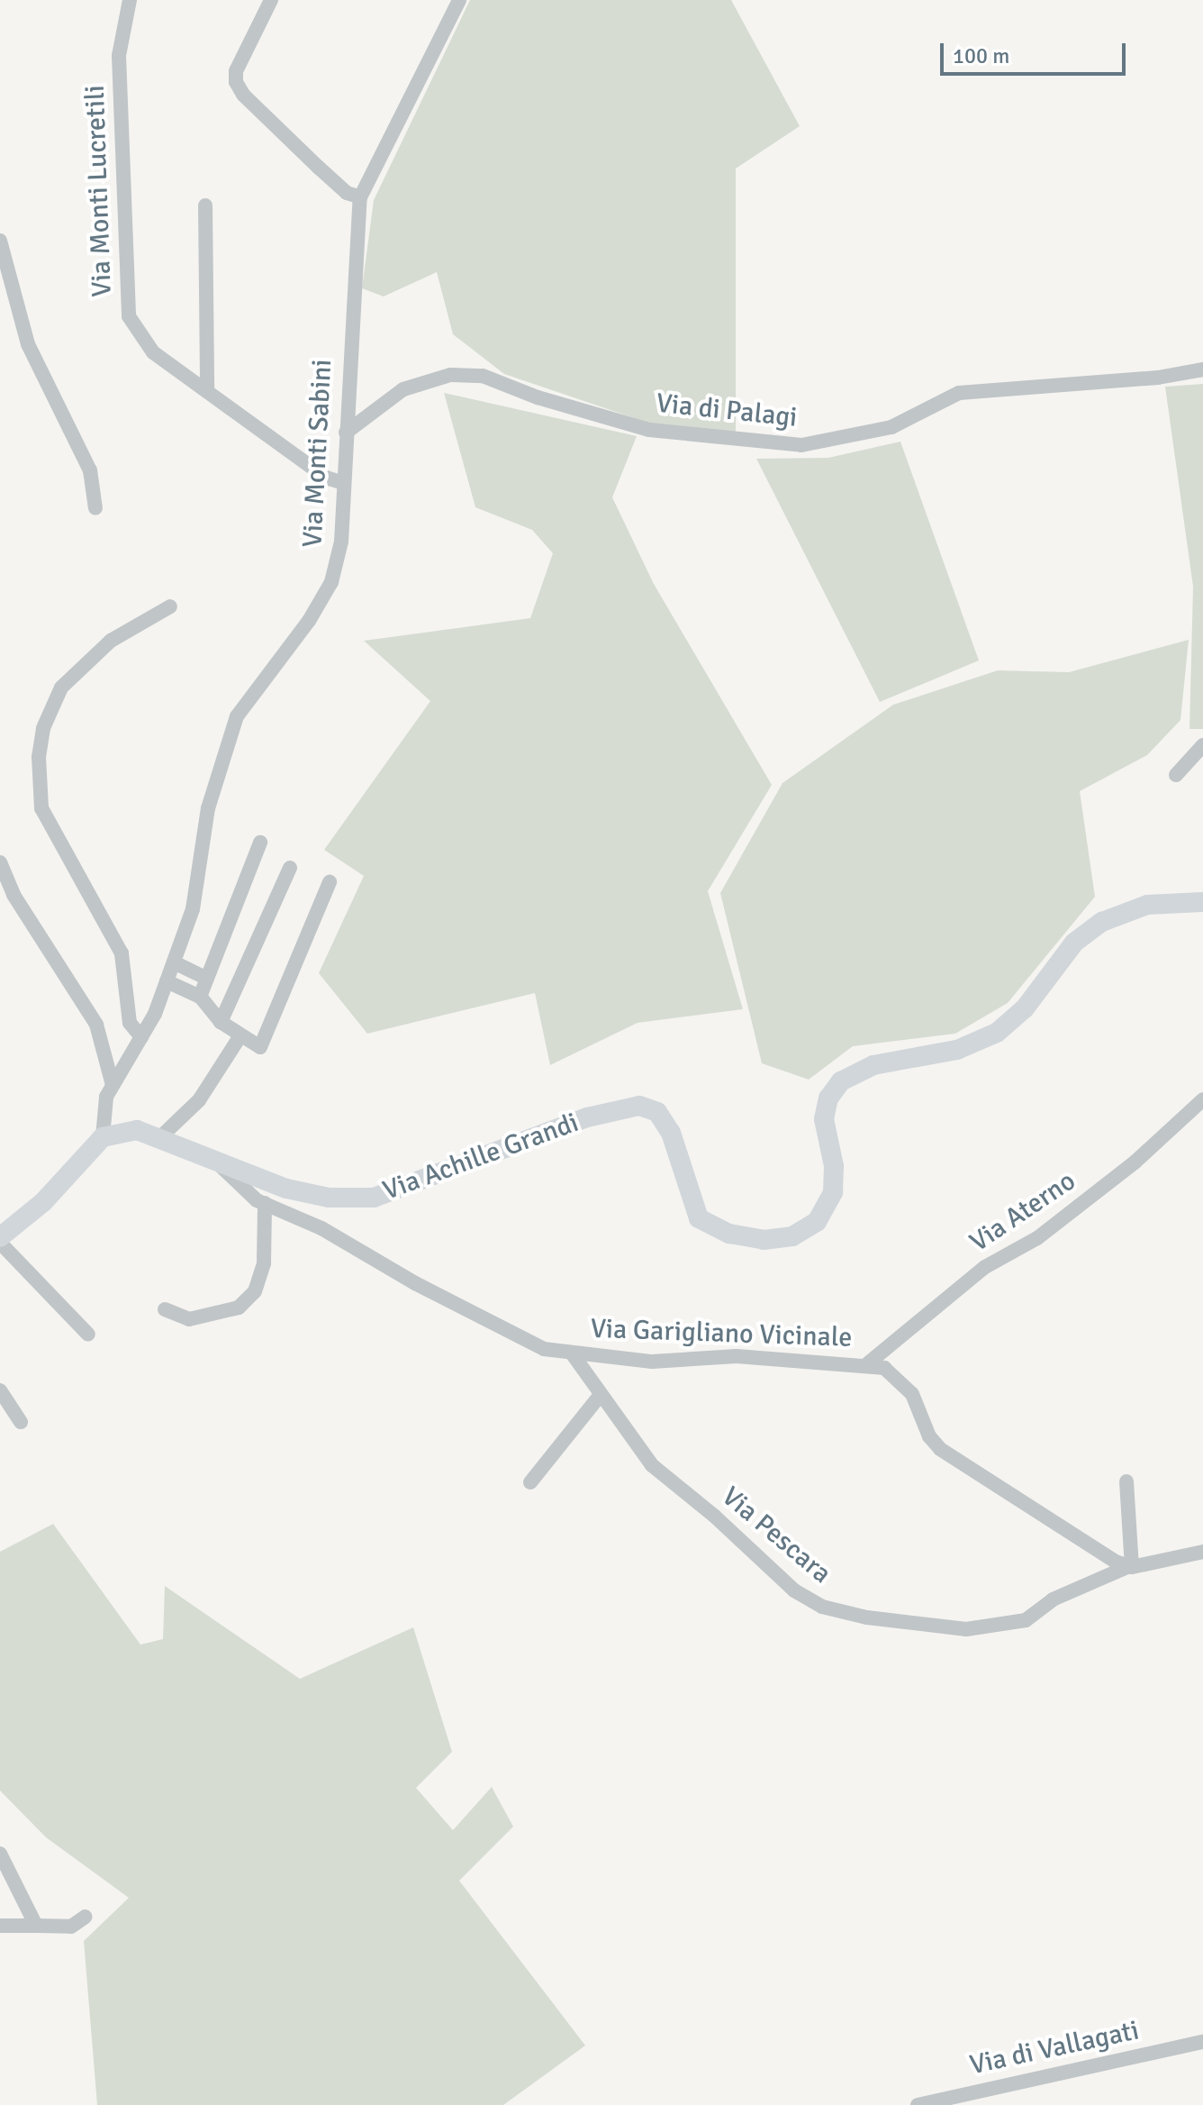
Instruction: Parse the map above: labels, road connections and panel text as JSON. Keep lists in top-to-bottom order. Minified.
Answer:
{"streets":{"main road":["Via Achille Grandi"],"street":["Via Monti Lucretili","Via di Palagi","Via Monti Sabini","Via Aterno","Via Garigliano Vicinale","Via Pescara","Via di Vallagati"]},"crossings":[["Via Monti Lucretili","Via Monti Sabini"],["Via di Palagi","Via Monti Sabini"],["Via Monti Sabini","Via Achille Grandi"],["Via Achille Grandi","Via Garigliano Vicinale"],["Via Aterno","Via Garigliano Vicinale"],["Via Garigliano Vicinale","Via Pescara"]],"scale_bar":"100 m"}
